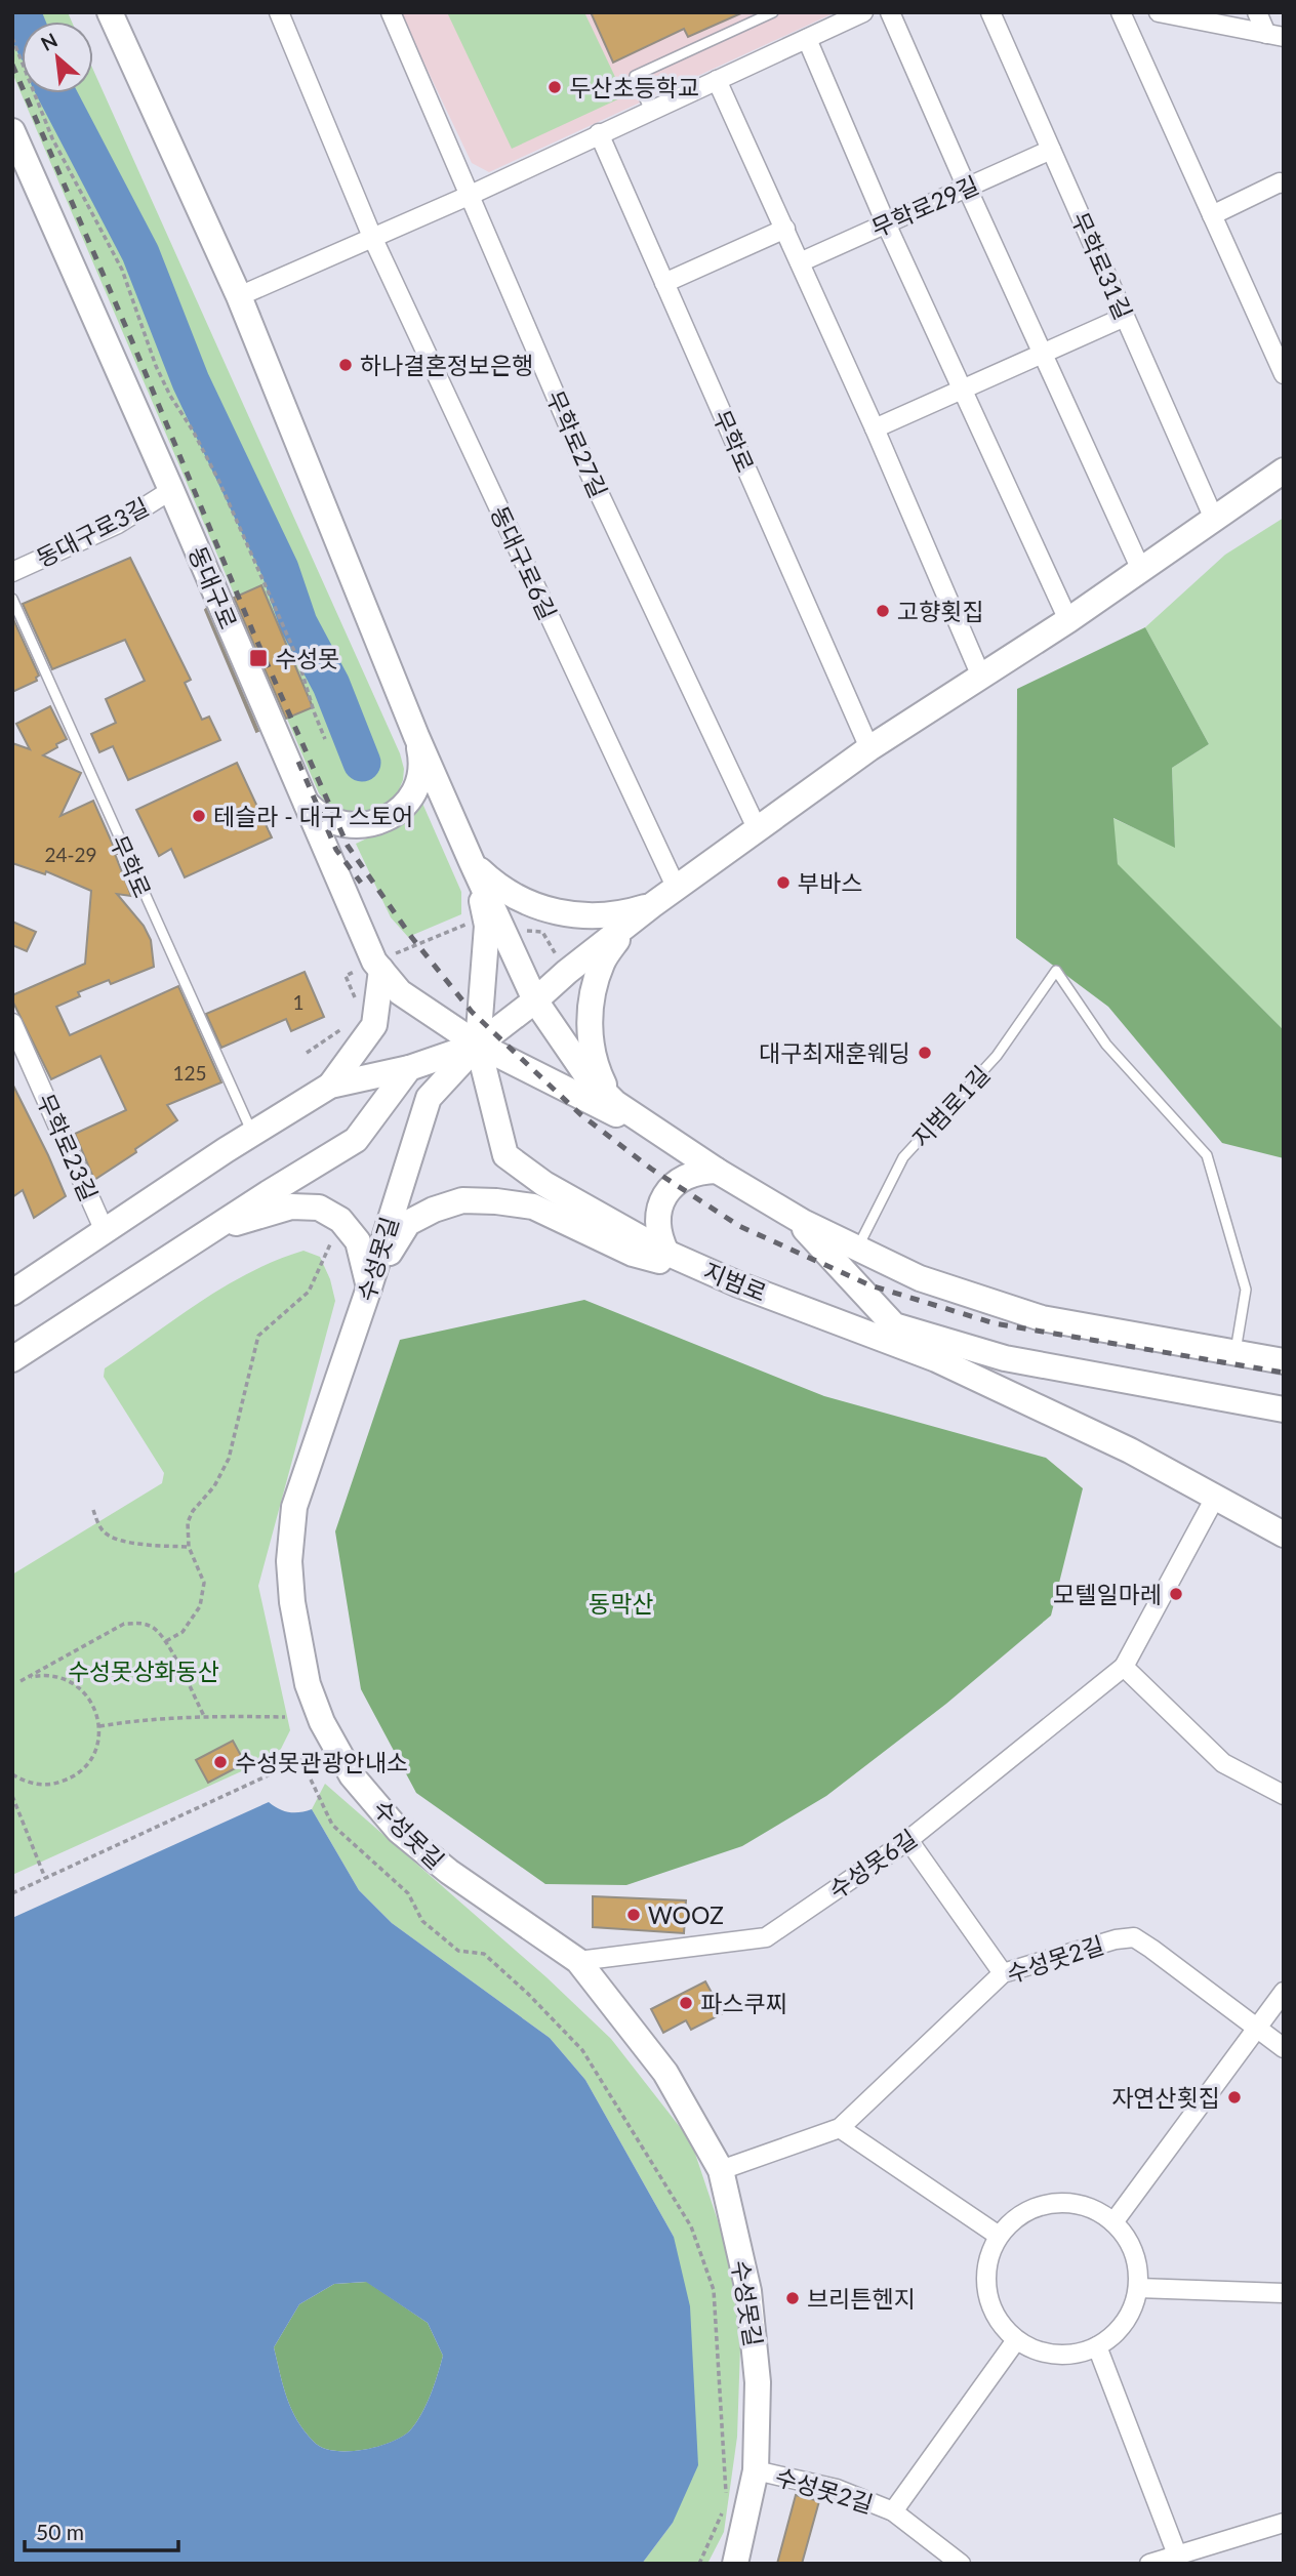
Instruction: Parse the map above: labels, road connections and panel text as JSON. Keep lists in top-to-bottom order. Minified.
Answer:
{"streets":{"main road":["동대구로","수성못길","지범로"],"street":["무학로29길","무학로31길","무학로","무학로27길","동대구로3길","동대구로6길","무학로23길","수성못6길","수성못2길"],"lane":["지범로1길"]},"crossings":[["무학로29길","무학로31길"],["동대구로3길","동대구로"],["동대구로","수성못길"],["동대구로","지범로"],["수성못길","지범로"],["수성못길","수성못6길"],["수성못길","수성못2길"],["지범로","수성못6길"]],"parks":["동막산","수성못상화동산"],"places":{"other":["두산초등학교","하나결혼정보은행","고향횟집","테슬라 - 대구 스토어","부바스","대구최재훈웨딩","모텔일마레","수성못관광안내소","WOOZ","파스쿠찌","자연산횟집","브리튼헨지"],"transit":["수성못"]},"house_numbers":["24-29","1","125"],"scale_bar":"50 m","north":"top left"}
